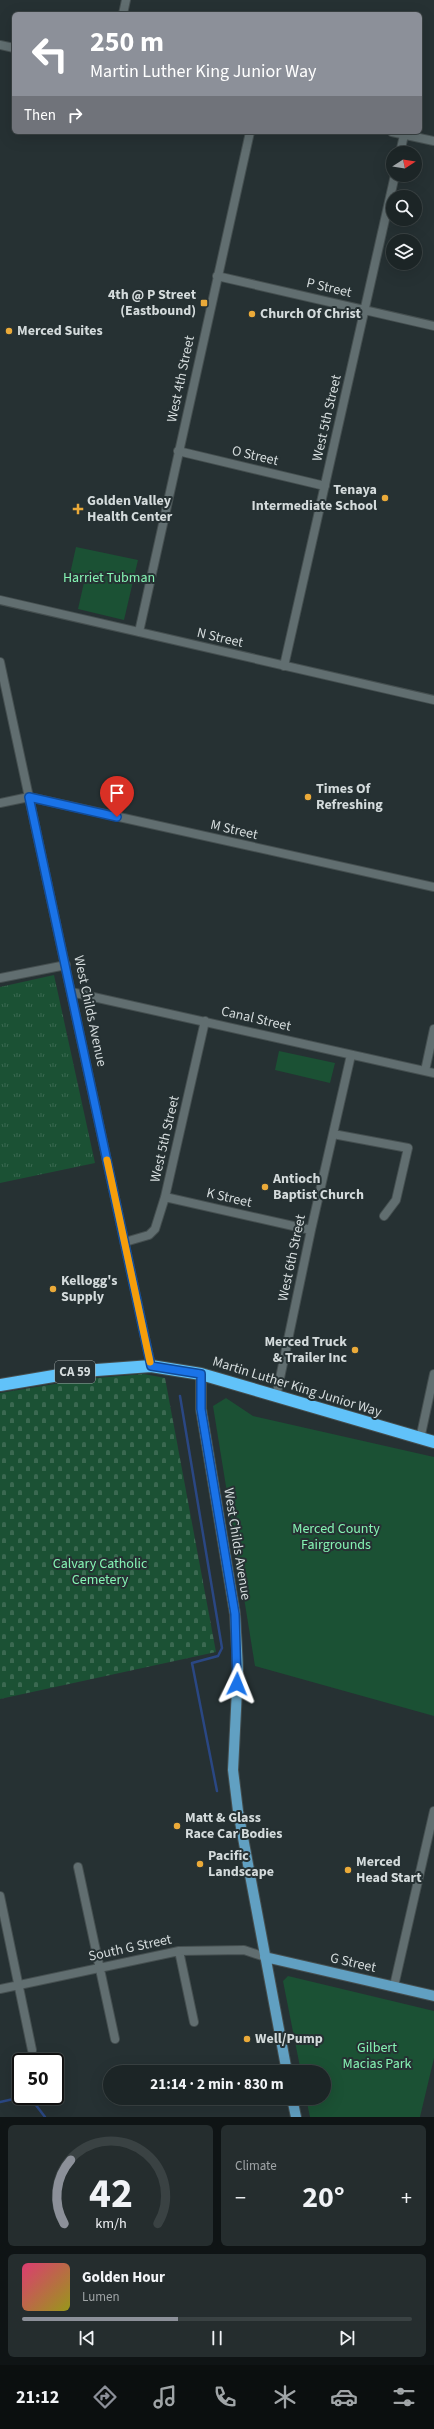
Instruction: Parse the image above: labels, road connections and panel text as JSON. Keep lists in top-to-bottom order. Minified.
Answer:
{"streets":{"highway":["CA 59","Martin Luther King Junior Way"],"main road":["West Childs Avenue","G Street"],"street":["P Street","West 4th Street","West 5th Street","O Street","N Street","M Street","Canal Street","K Street","West 6th Street","South G Street"]},"crossings":[["P Street","West 4th Street"],["P Street","West 5th Street"],["West 4th Street","O Street"],["West 4th Street","N Street"],["West 5th Street","O Street"],["West 5th Street","N Street"],["West 5th Street","West Childs Avenue"],["West 5th Street","Canal Street"],["West 5th Street","K Street"],["M Street","West Childs Avenue"],["West Childs Avenue","Canal Street"],["West Childs Avenue","CA 59"],["West Childs Avenue","Martin Luther King Junior Way"],["West Childs Avenue","South G Street"],["West Childs Avenue","G Street"],["Canal Street","West 6th Street"],["K Street","West 6th Street"],["West 6th Street","Martin Luther King Junior Way"],["CA 59","Martin Luther King Junior Way"],["South G Street","G Street"]],"parks":["Harriet Tubman","Merced County Fairgrounds","Calvary Catholic Cemetery","Gilbert Macias Park"],"places":{"transit":["4th @ P Street (Eastbound)"],"other":["Church Of Christ","Merced Suites","Tenaya Intermediate School","Times Of Refreshing","Antioch Baptist Church","Kellogg's Supply","Merced Truck & Trailer Inc","Matt & Glass Race Car Bodies","Pacific Landscape","Merced Head Start","Well/Pump"],"health":["Golden Valley Health Center"]},"north":"right","page":{"turn":["250 m","Martin Luther King Junior Way"],"then":"Then","limit":"50","trip":"21:14 · 2 min · 830 m","tile":"Climate","heat":["−","20°","+"],"song":["Golden Hour","Lumen"],"tabs":"21:12","gauge":["42","km/h"]}}
